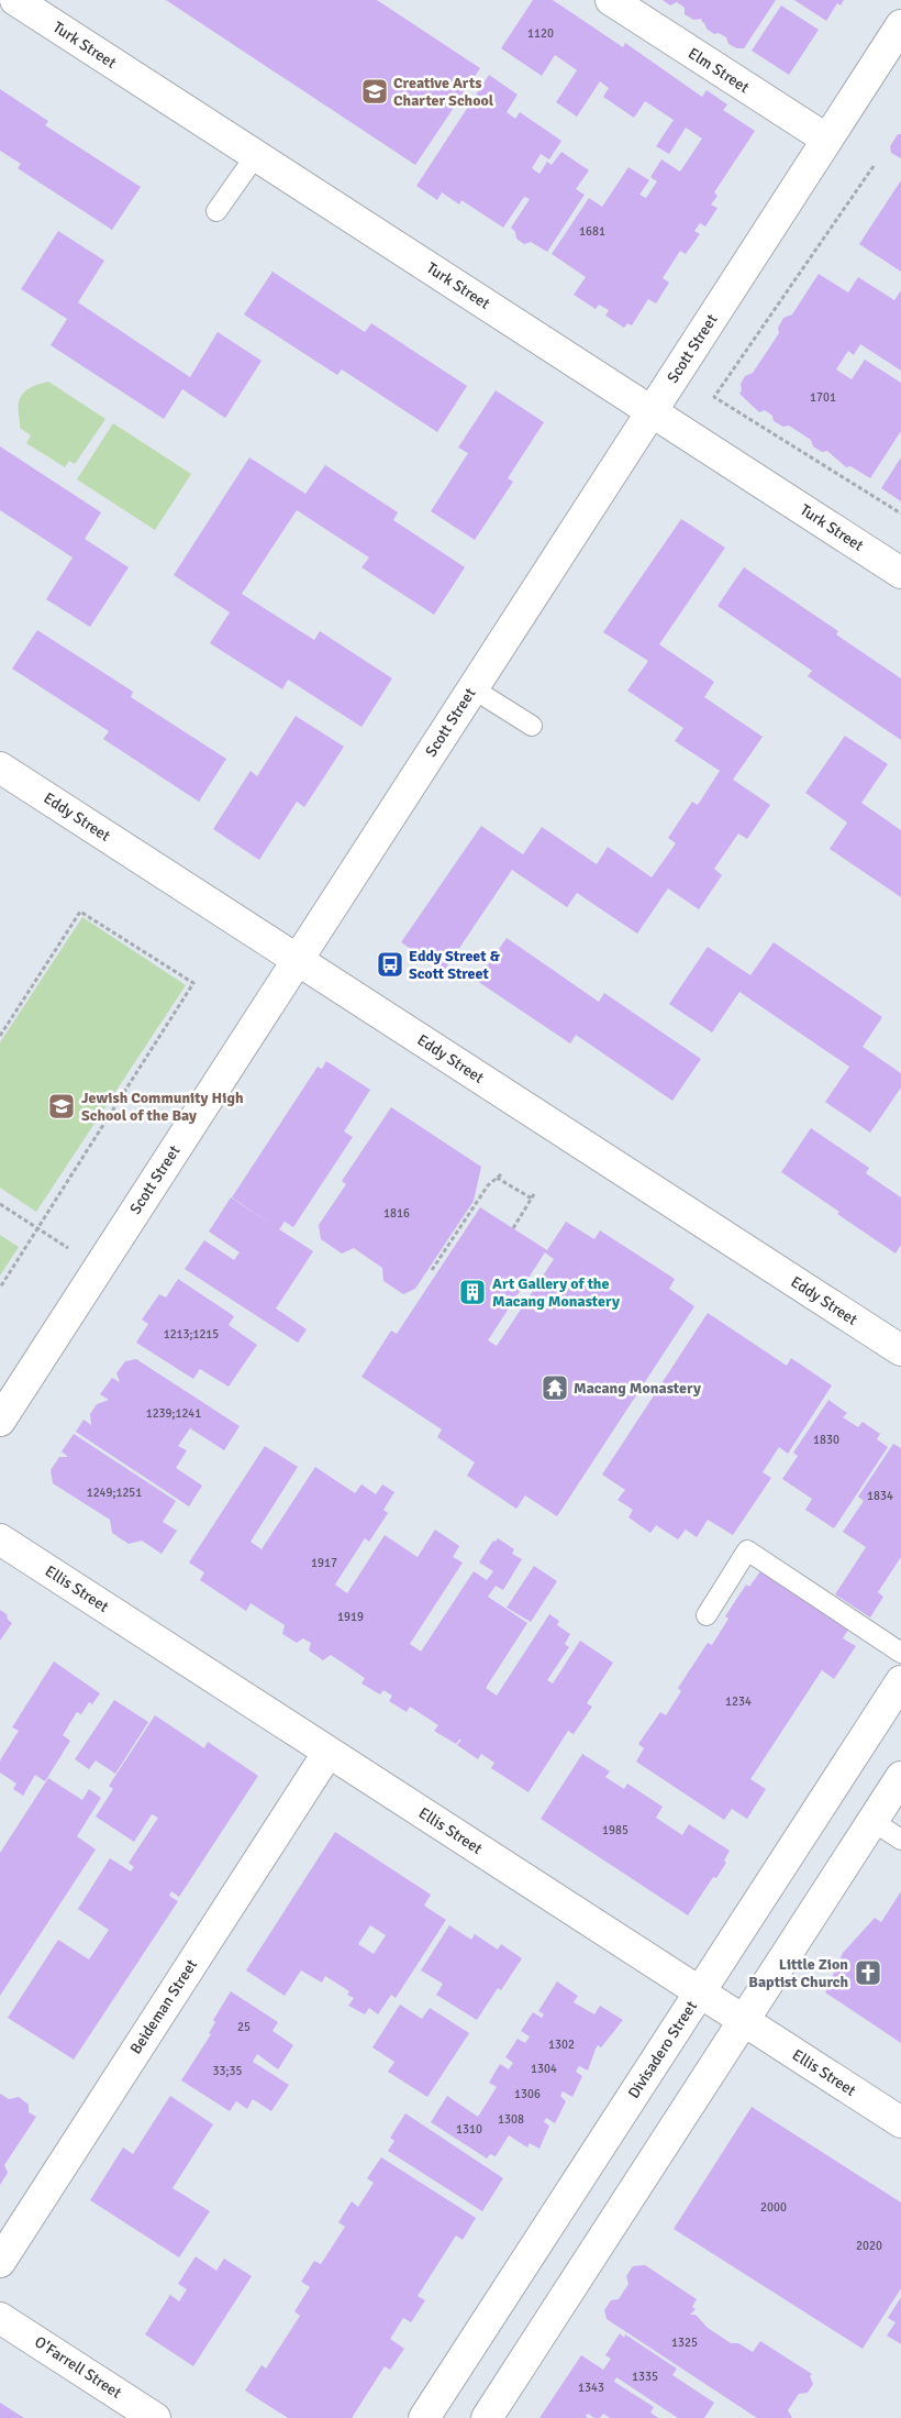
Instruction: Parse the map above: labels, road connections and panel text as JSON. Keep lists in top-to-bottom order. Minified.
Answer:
{"streets":{"street":["Turk Street","Elm Street","Scott Street","Eddy Street","Ellis Street","Beideman Street","Divisadero Street","O'Farrell Street"]},"crossings":[["Turk Street","Scott Street"],["Elm Street","Scott Street"],["Scott Street","Eddy Street"],["Ellis Street","Beideman Street"],["Ellis Street","Divisadero Street"]],"places":{"school or university":["Creative Arts Charter School","Jewish Community High School of the Bay"],"bus stop":["Eddy Street & Scott Street"],"building":["Art Gallery of the Macang Monastery"],"temple":["Macang Monastery"],"church":["Little Zion Baptist Church"]},"house_numbers":["1120","1681","1701","1816","1213;1215","1239;1241","1830","1249;1251","1834","1917","1919","1234","1985","25","1302","1304","33;35","1306","1308","1310","2000","2020","1325","1335","1343"]}
